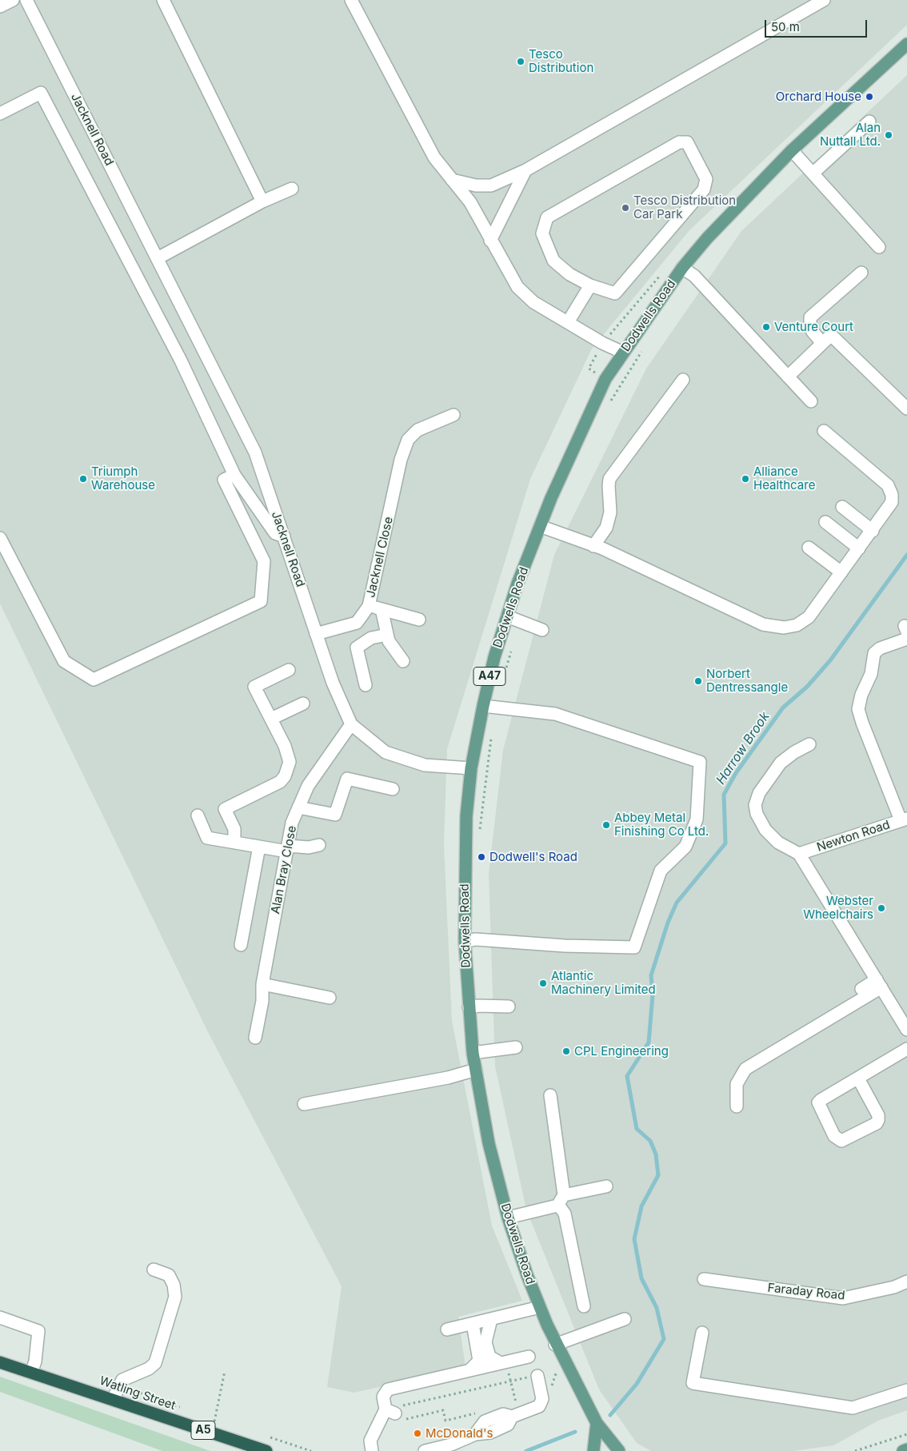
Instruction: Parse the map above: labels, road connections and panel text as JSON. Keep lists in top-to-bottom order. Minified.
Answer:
{"streets":{"highway":["Watling Street","A5"],"main road":["Dodwells Road","A47"],"street":["Jacknell Road","Jacknell Close","Newton Road","Alan Bray Close","Faraday Road"]},"crossings":[["Jacknell Road","Dodwells Road"],["Jacknell Road","Jacknell Close"],["Jacknell Road","Alan Bray Close"]],"water":["Harrow Brook"],"places":["Tesco Distribution","Orchard House","Alan Nuttall Ltd.","Tesco Distribution Car Park","Venture Court","Triumph Warehouse","Alliance Healthcare","Norbert Dentressangle","Abbey Metal Finishing Co Ltd.","Dodwell's Road","Webster Wheelchairs","Atlantic Machinery Limited","CPL Engineering","McDonald's"],"scale_bar":"50 m"}
